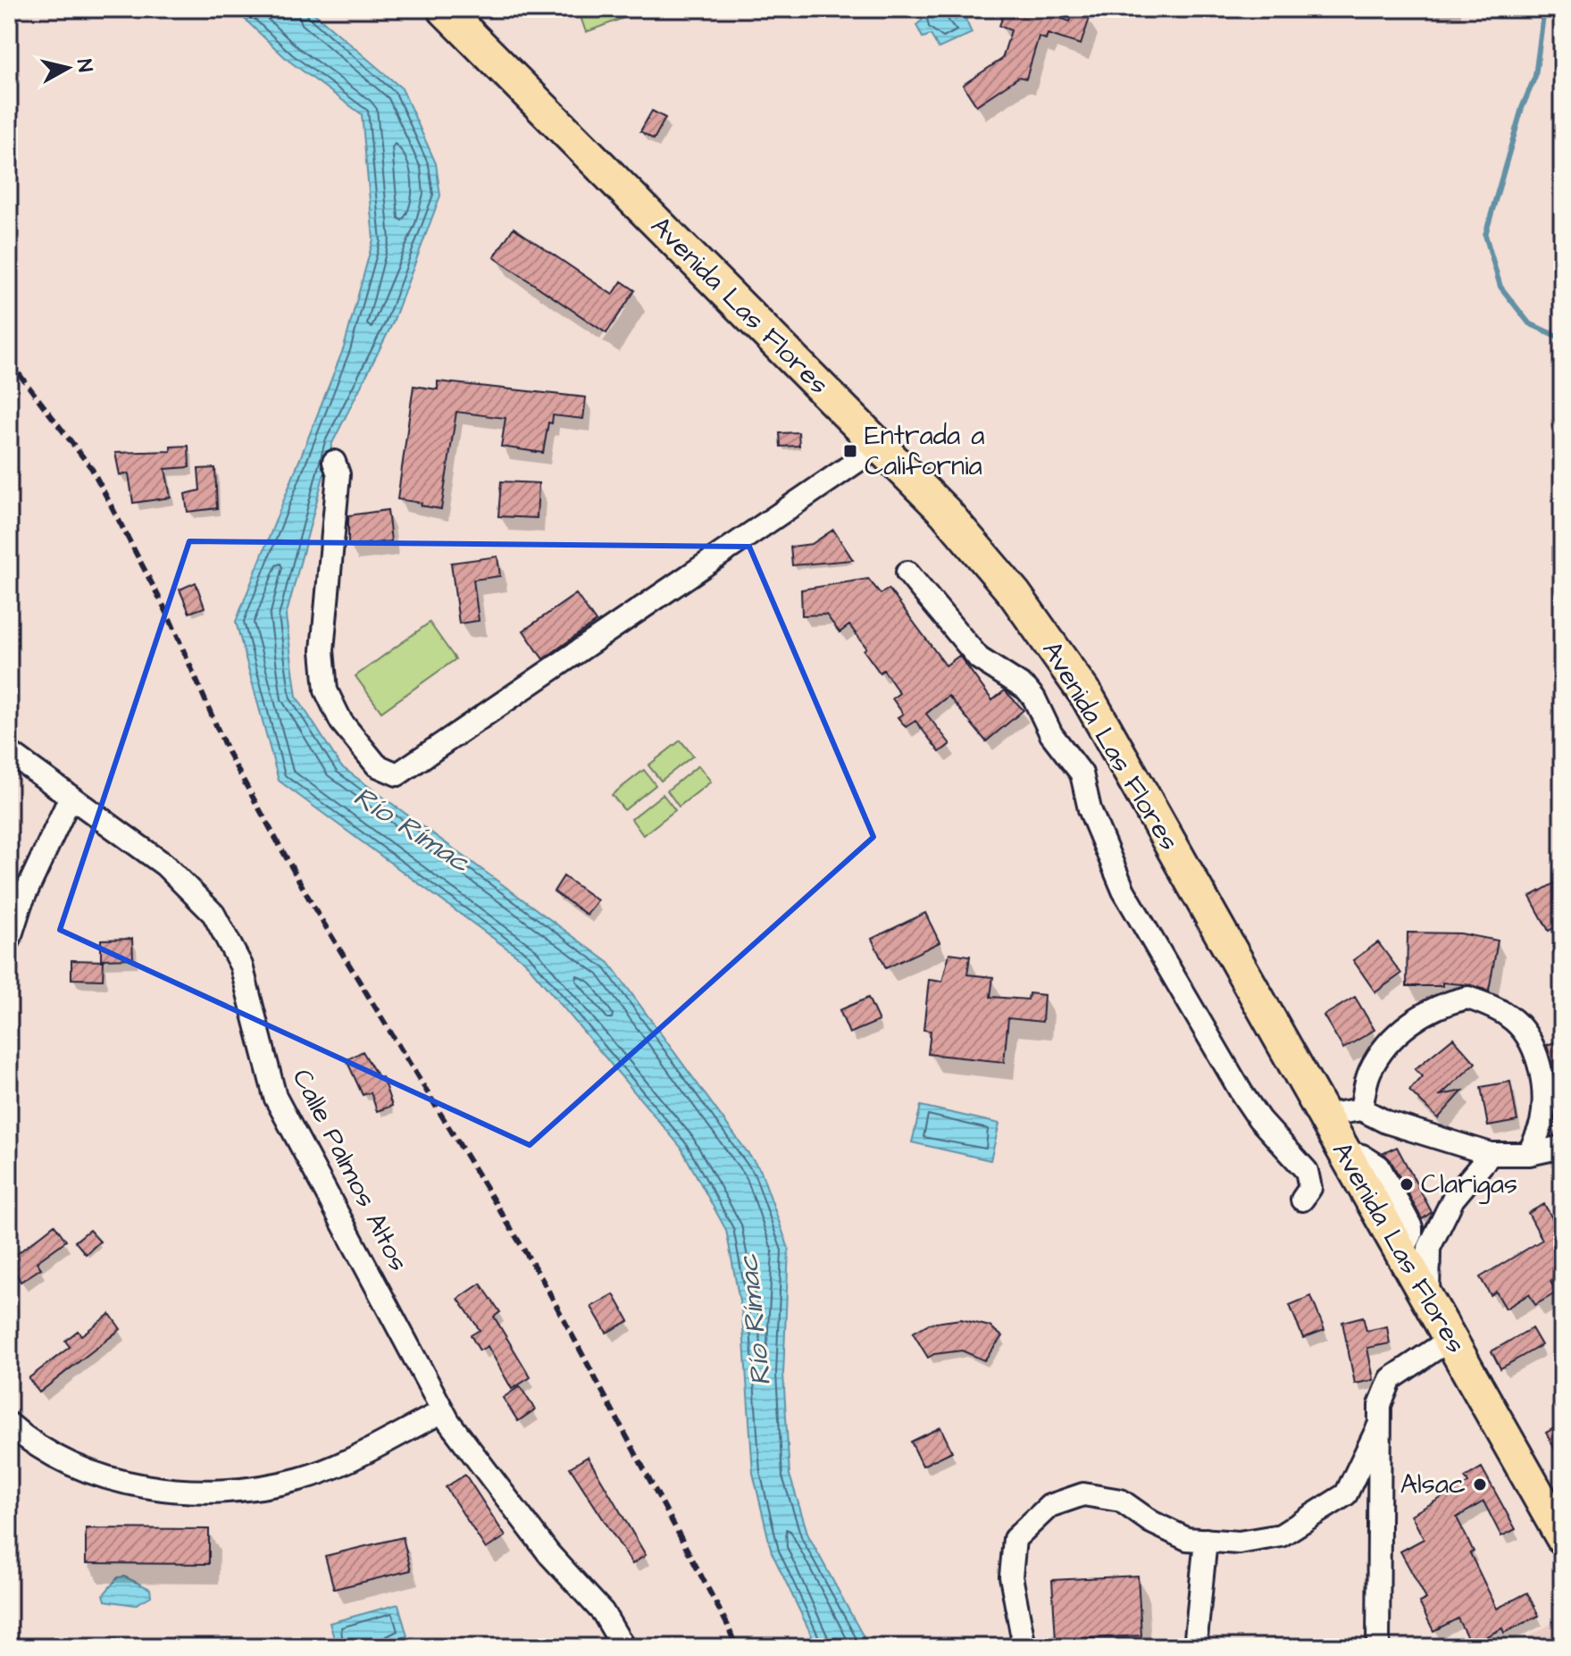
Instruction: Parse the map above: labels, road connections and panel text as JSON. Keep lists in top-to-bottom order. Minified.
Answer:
{"streets":{"highway":["Avenida Las Flores"],"street":["Calle Palmos Altos"]},"water":["Río Rímac"],"places":{"transit":["Entrada a California"],"other":["Clarigas","Alsac"]},"north":"right"}
